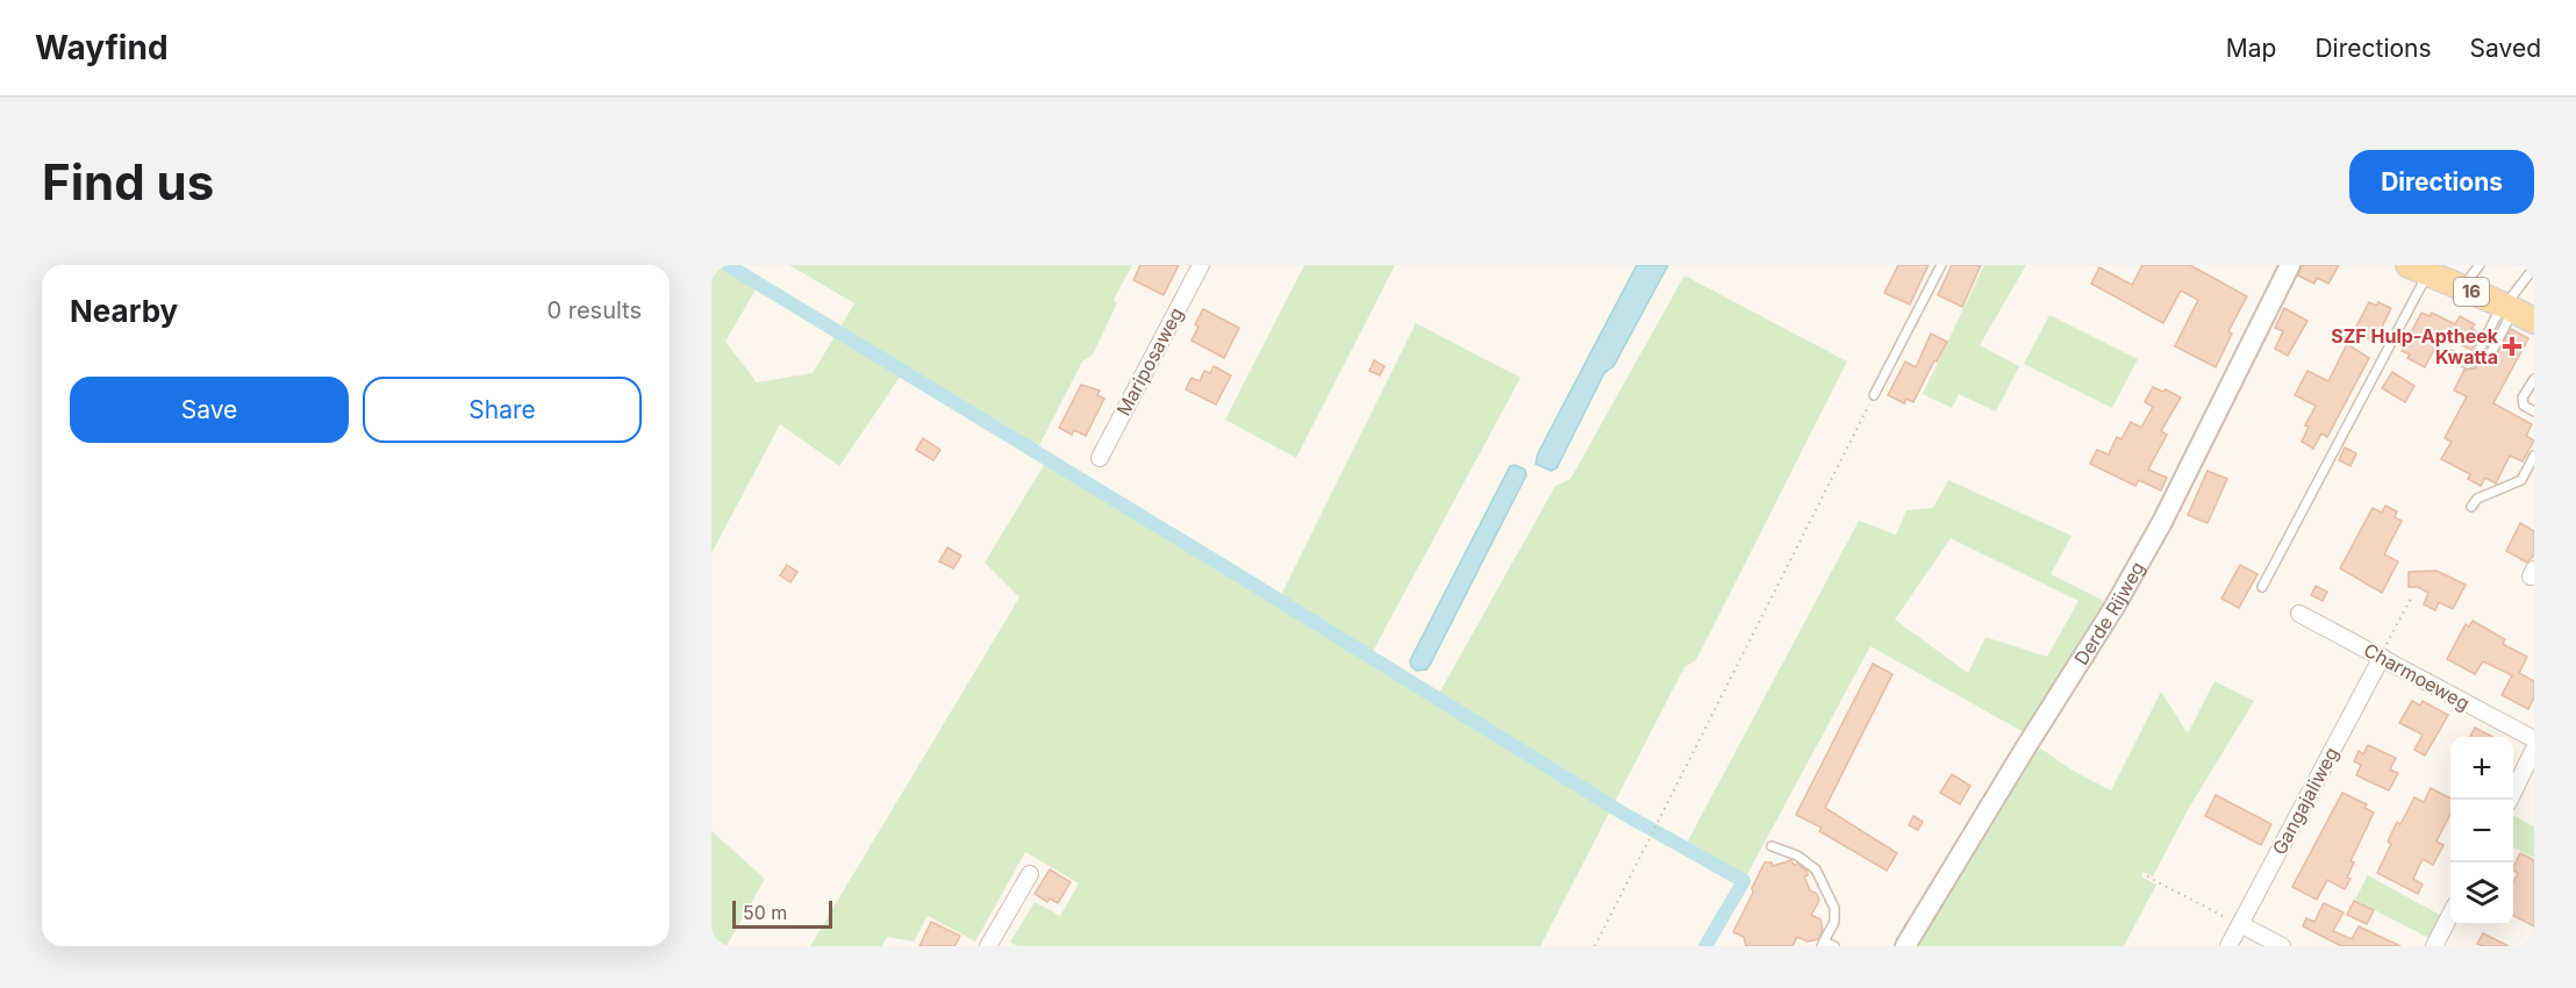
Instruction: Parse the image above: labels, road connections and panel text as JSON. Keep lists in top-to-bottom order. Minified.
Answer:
{"streets":{"main road":["16"],"street":["Mariposaweg","Derde Rijweg","Charmoeweg","Gangajaliweg"]},"crossings":[["Charmoeweg","Gangajaliweg"]],"places":{"health":["SZF Hulp-Aptheek Kwatta"]},"scale_bar":"50 m","page":{"header":"Wayfind","nav":["Map","Directions","Saved"],"buttons":["Directions",["Save","Share"]],"title":"Find us","heading":["Nearby","0 results"],"map_buttons":["+","−"],"scale":"50 m"}}
